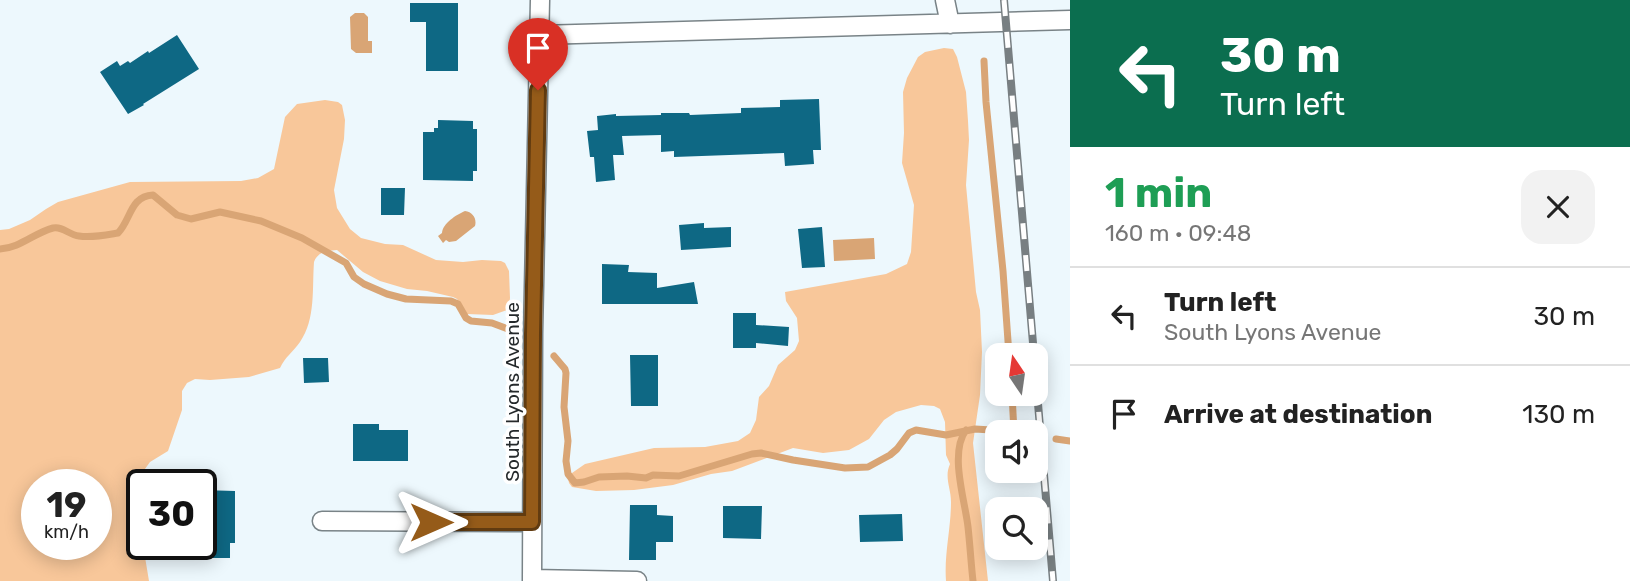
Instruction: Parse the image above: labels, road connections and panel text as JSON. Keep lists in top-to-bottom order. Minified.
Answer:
{"streets":{"street":["South Lyons Avenue"]},"north":"top","page":{"turn":["30 m","Turn left"],"heading":["1 min","160 m · 09:48"],"list":[{"name":"Turn left","note":"South Lyons Avenue","value":"30 m"},{"name":"Arrive at destination","value":"130 m"}],"speed":"19 km/h","limit":"30"}}
